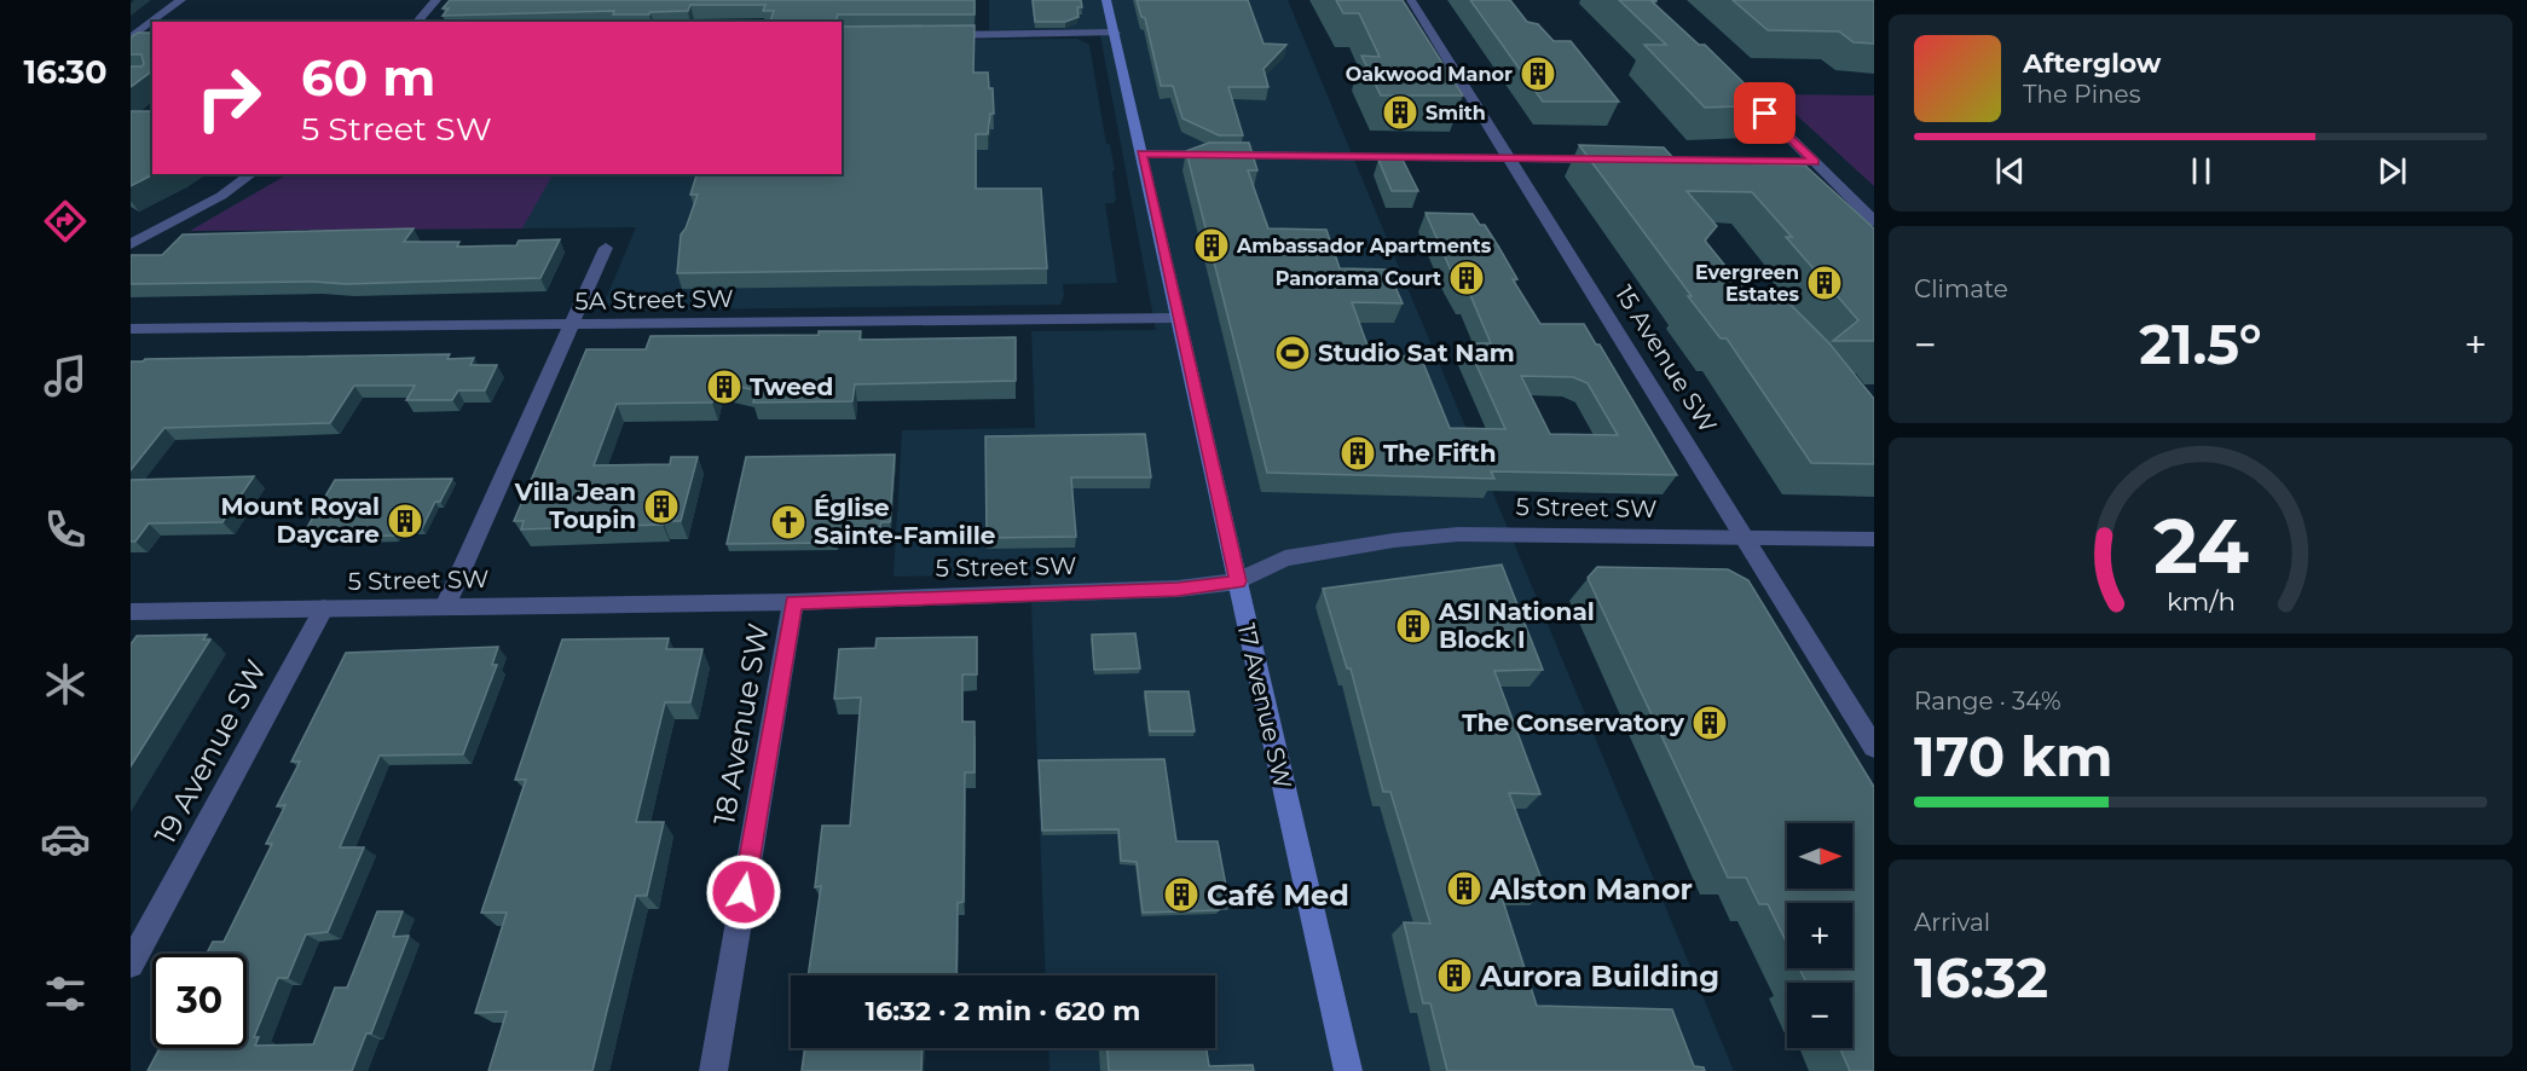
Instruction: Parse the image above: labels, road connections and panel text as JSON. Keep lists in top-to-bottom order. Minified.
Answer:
{"streets":{"main road":["17 Avenue SW"],"street":["5A Street SW","15 Avenue SW","5 Street SW","18 Avenue SW","19 Avenue SW"]},"crossings":[["5A Street SW","17 Avenue SW"],["15 Avenue SW","5 Street SW"],["5 Street SW","17 Avenue SW"],["5 Street SW","18 Avenue SW"],["5 Street SW","19 Avenue SW"]],"places":{"building":["Oakwood Manor","Smith","Ambassador Apartments","Panorama Court","Evergreen Estates","Tweed","The Fifth","Villa Jean Toupin","Mount Royal Daycare","ASI National Block I","The Conservatory","Alston Manor","Café Med","Aurora Building"],"sports":["Studio Sat Nam"],"church":["Église Sainte-Famille"]},"north":"right","page":{"tabs":"16:30","turn":["60 m","5 Street SW"],"song":["Afterglow","The Pines"],"tile":["Climate",["Range · 34%","170 km"],["Arrival","16:32"]],"heat":["−","21.5°","+"],"map_buttons":["+","−"],"limit":"30","trip":"16:32 · 2 min · 620 m","gauge":["24","km/h"]}}
